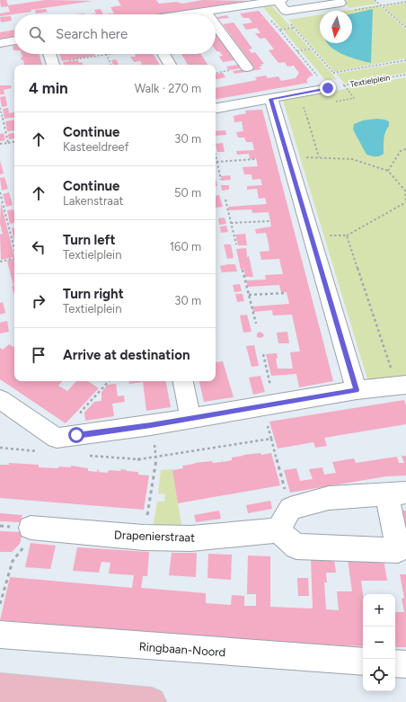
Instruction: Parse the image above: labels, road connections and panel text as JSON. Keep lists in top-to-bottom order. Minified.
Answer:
{"streets":{"street":["Drapenierstraat","Ringbaan-Noord"],"path":["Textielplein"]},"north":"bottom","page":{"search":"Search here","heading":["4 min","Walk · 270 m"],"list":[["Continue","Kasteeldreef","30 m"],["Continue","Lakenstraat","50 m"],["Turn left","Textielplein","160 m"],["Turn right","Textielplein","30 m"],"Arrive at destination"],"map_buttons":["+","−"]}}
